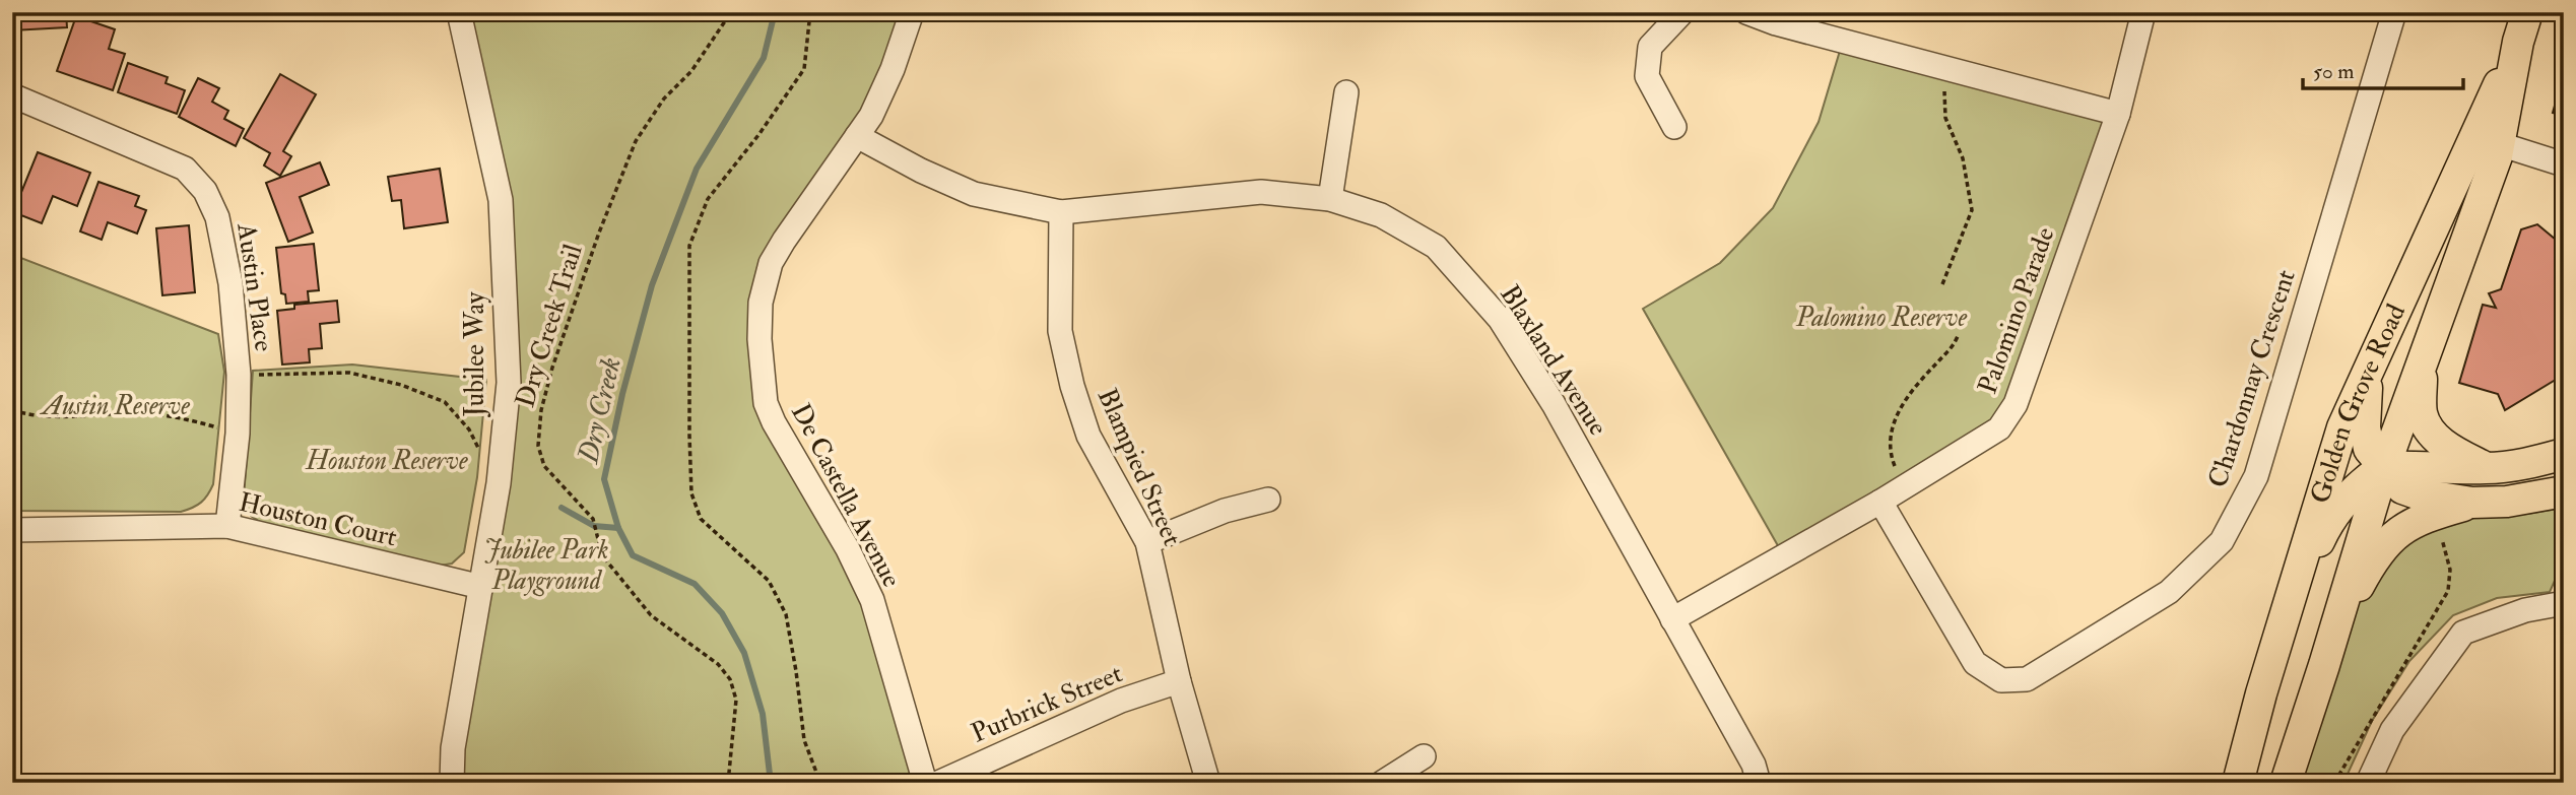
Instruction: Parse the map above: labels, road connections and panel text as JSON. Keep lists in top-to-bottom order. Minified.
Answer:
{"streets":{"main road":["Golden Grove Road"],"street":["Austin Place","Palomino Parade","Jubilee Way","Blaxland Avenue","Chardonnay Crescent","Blampied Street","De Castella Avenue","Houston Court","Purbrick Street"],"path":["Dry Creek Trail"]},"crossings":[["Austin Place","Houston Court"],["Palomino Parade","Blaxland Avenue"],["Palomino Parade","Chardonnay Crescent"],["Jubilee Way","Houston Court"],["Blaxland Avenue","Blampied Street"],["Blaxland Avenue","De Castella Avenue"],["Blampied Street","Purbrick Street"]],"water":["Dry Creek"],"parks":["Palomino Reserve","Austin Reserve","Houston Reserve","Jubilee Park Playground"],"scale_bar":"50 m"}
